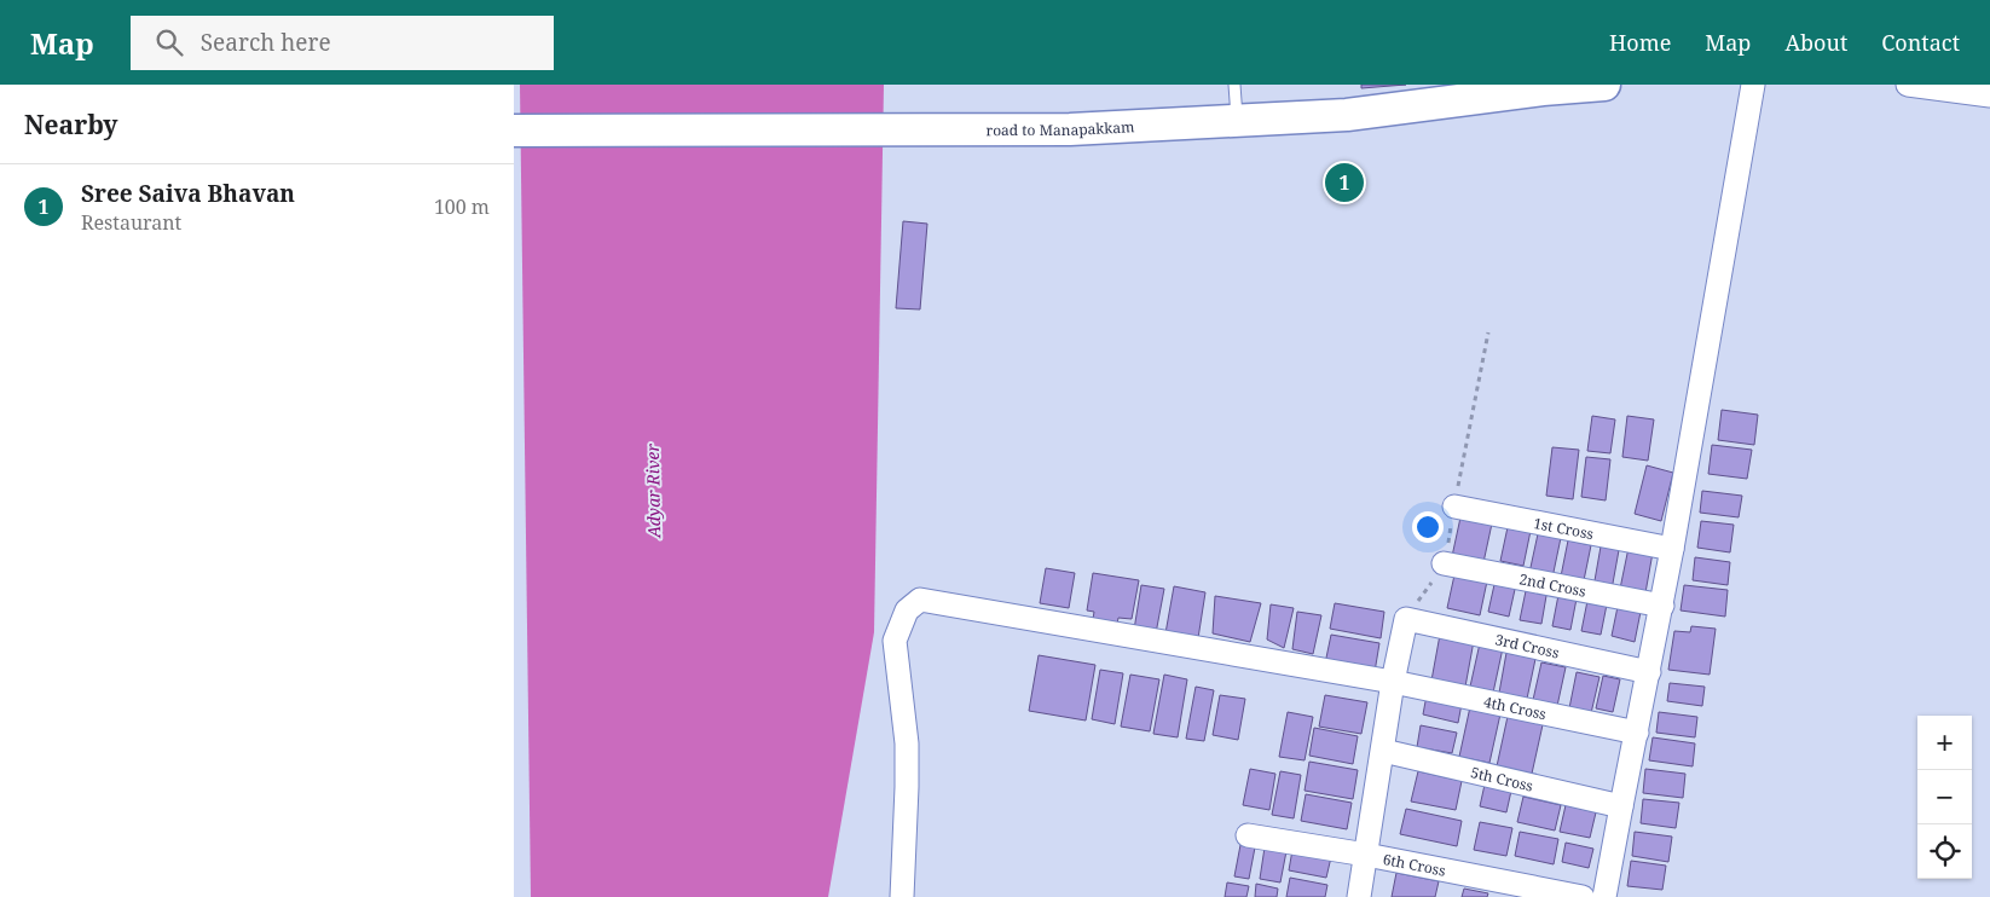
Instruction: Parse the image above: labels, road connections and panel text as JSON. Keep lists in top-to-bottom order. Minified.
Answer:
{"streets":{"street":["road to Manapakkam","1st Cross","2nd Cross","3rd Cross","4th Cross","5th Cross","6th Cross"]},"water":["Adyar River"],"page":{"header":"Map","search":"Search here","nav":["Home","Map","About","Contact"],"heading":"Nearby","pins":"1","list":[{"mark":"1","name":"Sree Saiva Bhavan","note":"Restaurant","value":"100 m"}],"map_buttons":["+","−"]}}
